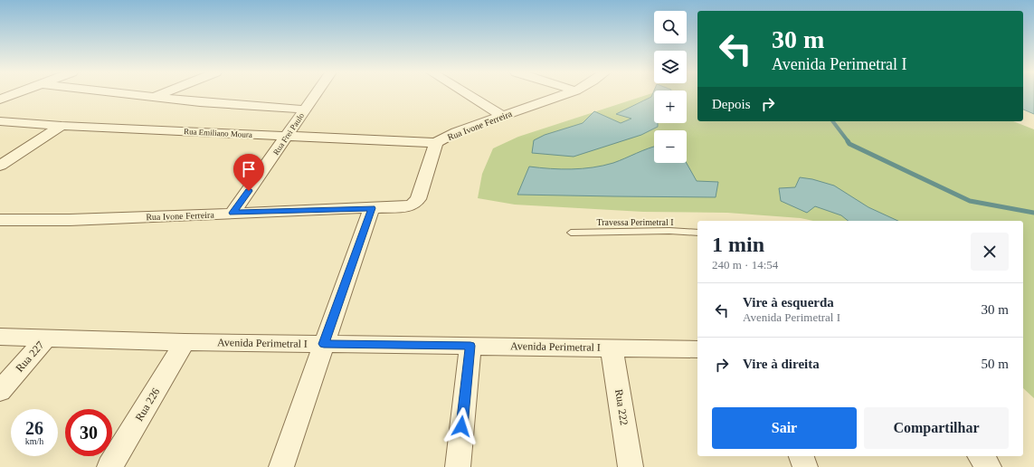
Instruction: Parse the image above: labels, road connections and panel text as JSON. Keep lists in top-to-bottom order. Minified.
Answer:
{"streets":{"street":["Rua Ivone Ferreira","Rua Emiliano Moura","Rua Frei Paulo","Avenida Perimetral I","Rua 227","Rua 226","Rua 222"],"lane":["Travessa Perimetral I"]},"crossings":[["Rua Ivone Ferreira","Rua Emiliano Moura"],["Rua Ivone Ferreira","Rua Frei Paulo"],["Rua Emiliano Moura","Rua Frei Paulo"],["Avenida Perimetral I","Rua 227"],["Avenida Perimetral I","Rua 226"],["Avenida Perimetral I","Rua 222"]],"page":{"map_buttons":["+","−"],"turn":["30 m","Avenida Perimetral I"],"then":"Depois","heading":["1 min","240 m · 14:54"],"list":[{"name":"Vire à esquerda","note":"Avenida Perimetral I","value":"30 m"},{"name":"Vire à direita","value":"50 m"}],"buttons":["Sair","Compartilhar"],"speed":"26 km/h","limit":"30"}}
